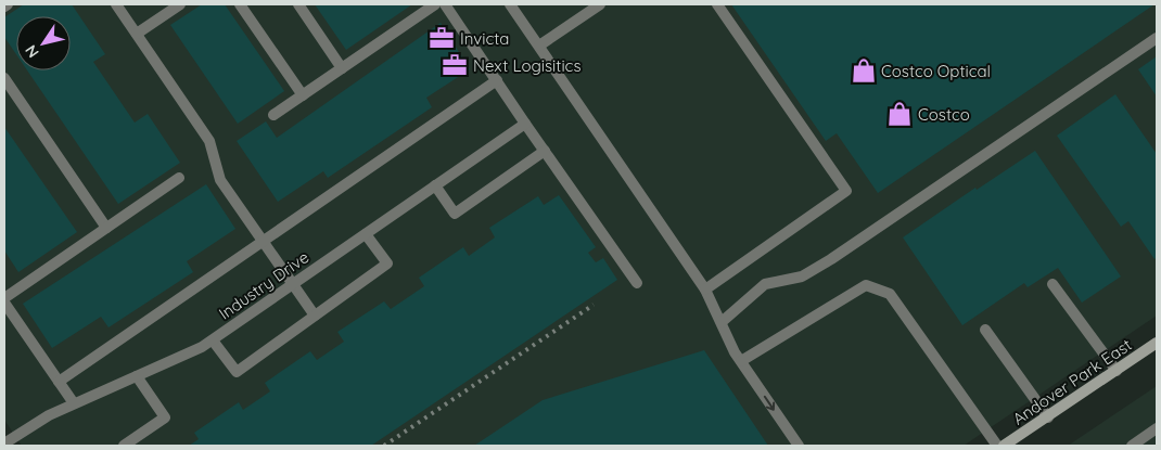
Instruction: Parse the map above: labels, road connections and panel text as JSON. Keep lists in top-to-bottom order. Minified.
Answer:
{"streets":{"street":["Industry Drive","Andover Park East"]},"places":{"office":["Invicta","Next Logisitics"],"shop":["Costco Optical","Costco"]},"north":"bottom left"}
